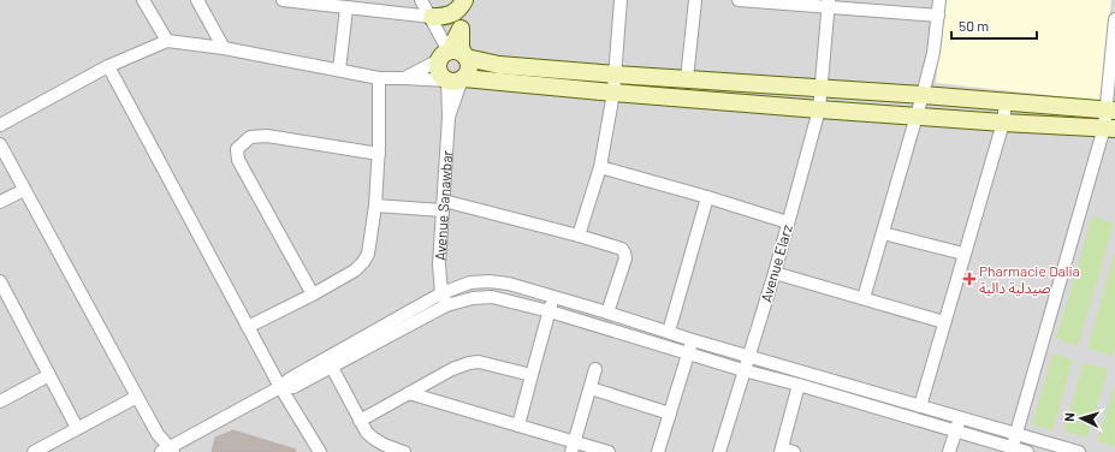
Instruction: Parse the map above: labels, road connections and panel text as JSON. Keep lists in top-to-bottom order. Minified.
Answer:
{"streets":{"street":["Avenue Sanawbar","Avenue Elarz"]},"places":{"health":["Pharmacie Dalia صيدلية دالية"]},"scale_bar":"50 m","north":"left"}
